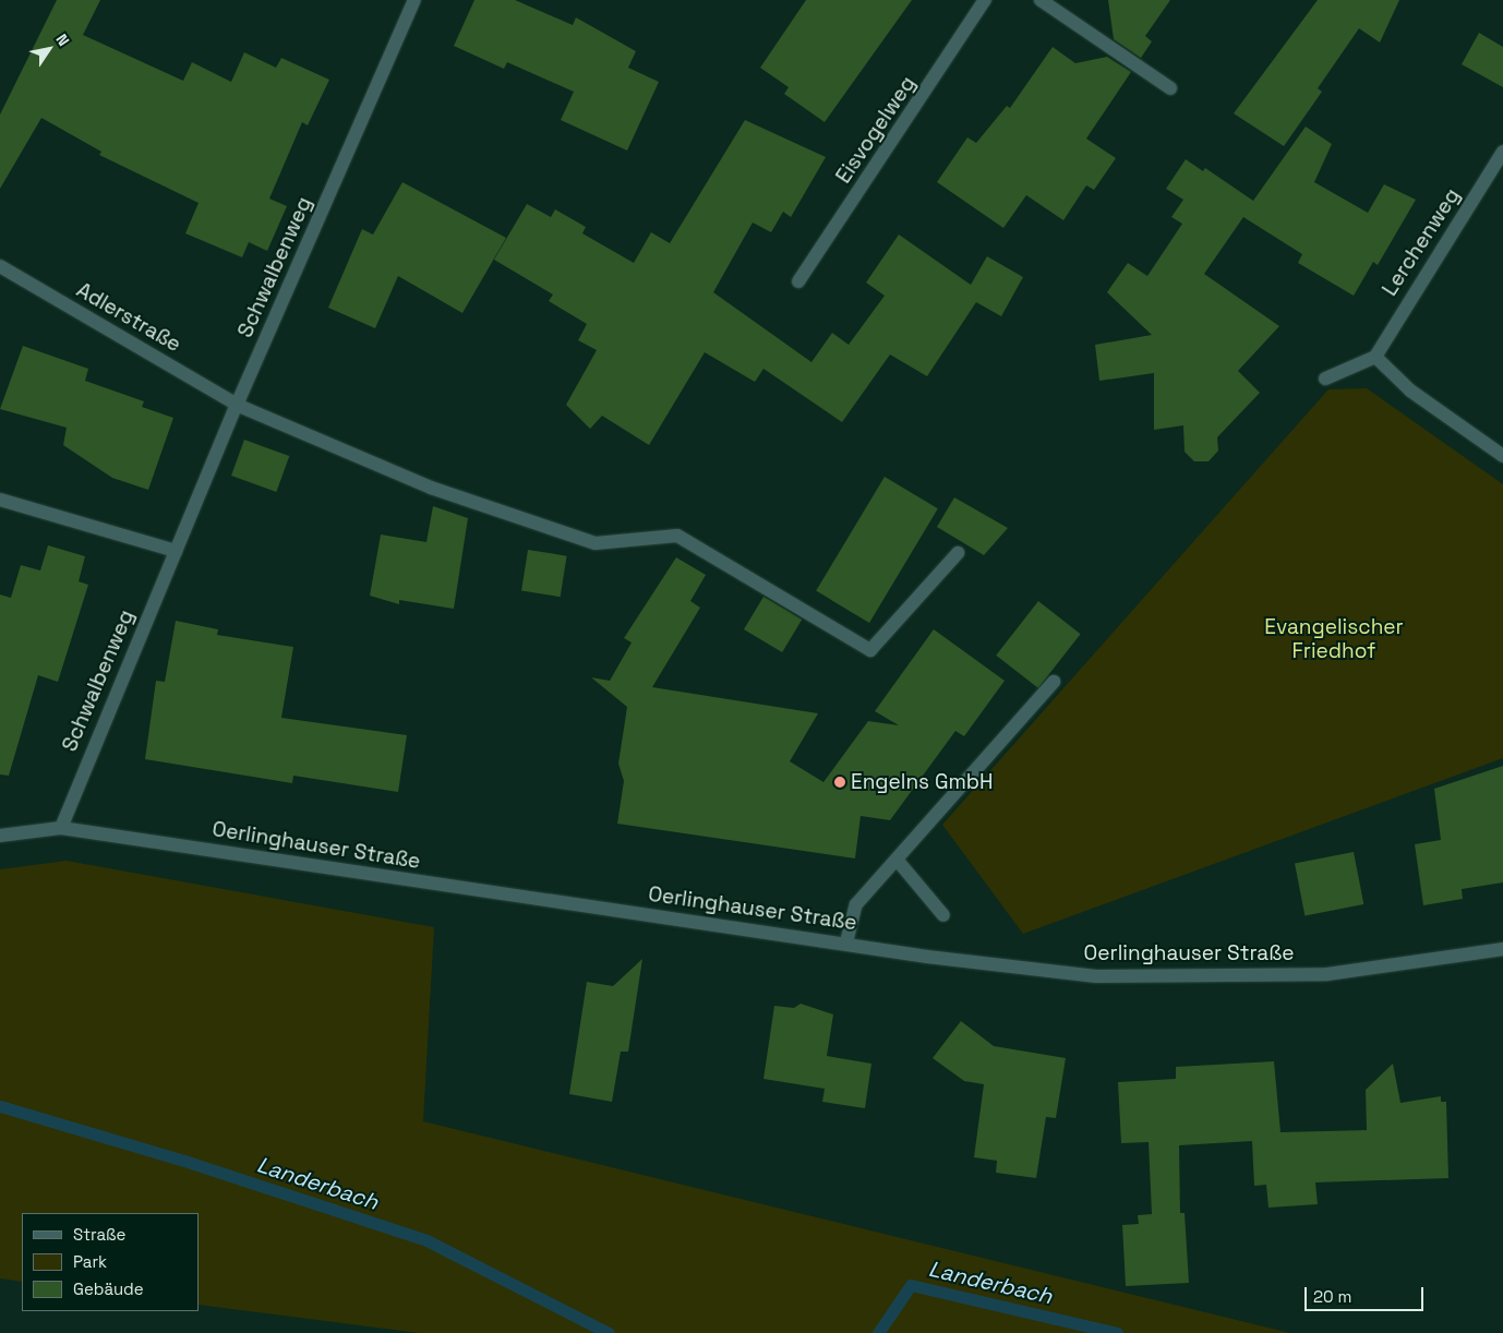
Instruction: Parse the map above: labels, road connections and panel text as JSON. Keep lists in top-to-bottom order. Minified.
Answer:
{"streets":{"street":["Eisvogelweg","Lerchenweg","Schwalbenweg","Adlerstraße","Oerlinghauser Straße"]},"crossings":[["Schwalbenweg","Adlerstraße"],["Schwalbenweg","Oerlinghauser Straße"]],"water":["Landerbach"],"parks":["Evangelischer Friedhof"],"places":["Engelns GmbH"],"legend":["Straße","Park","Gebäude"],"scale_bar":"20 m","north":"top right"}
